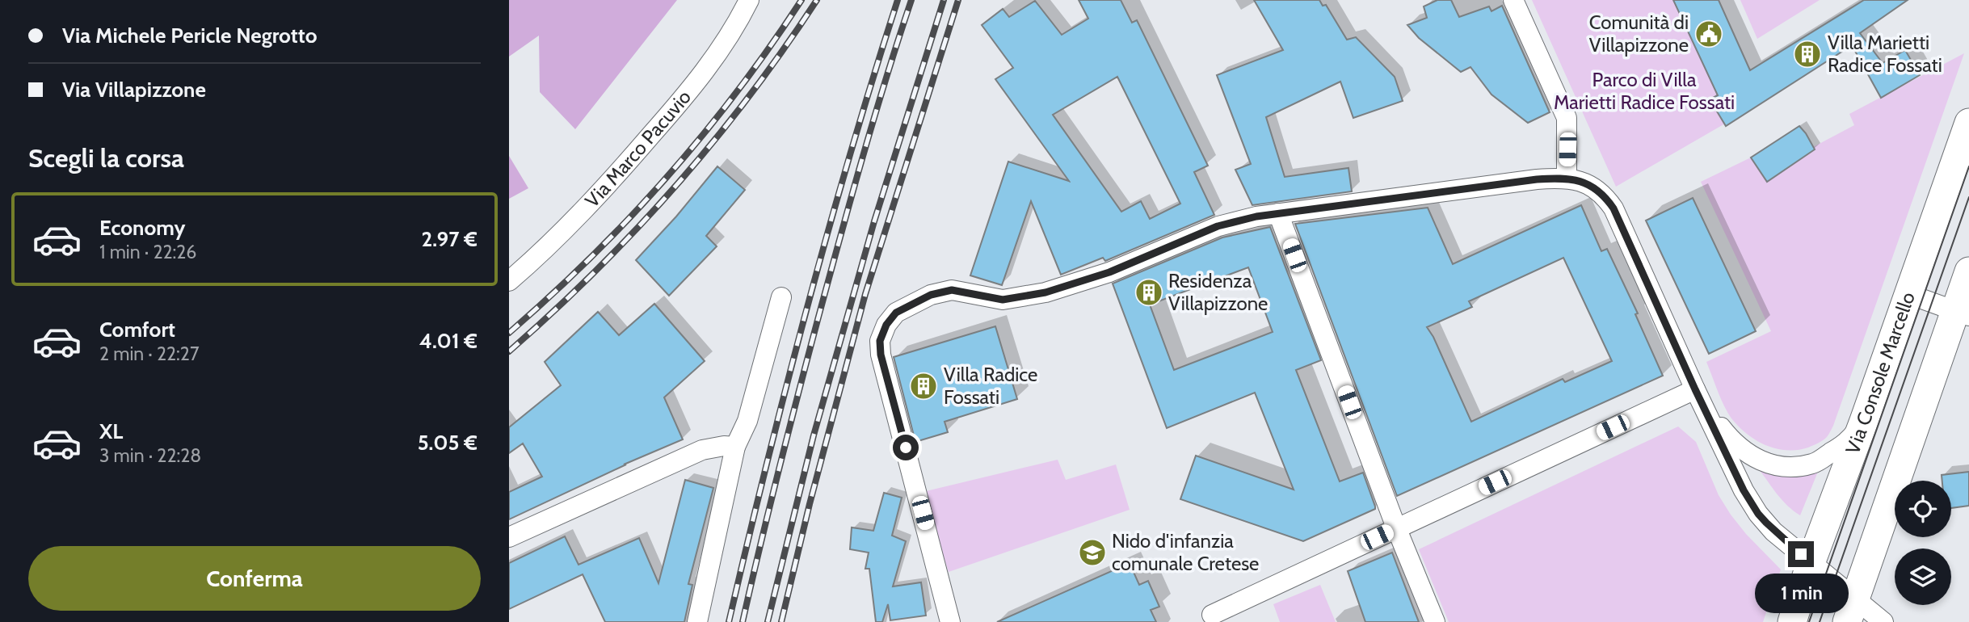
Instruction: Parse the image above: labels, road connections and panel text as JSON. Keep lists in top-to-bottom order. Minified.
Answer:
{"streets":{"main road":["Via Console Marcello"],"street":["Via Marco Pacuvio"]},"parks":["Parco di Villa Marietti Radice Fossati"],"places":{"public building":["Comunità di Villapizzone"],"building":["Villa Marietti Radice Fossati","Residenza Villapizzone","Villa Radice Fossati"],"school or university":["Nido d'infanzia comunale Cretese"]},"page":{"banner":["Via Michele Pericle Negrotto","Via Villapizzone"],"heading":"Scegli la corsa","list":[{"name":"Economy","note":"1 min · 22:26","value":"2.97 €"},{"name":"Comfort","note":"2 min · 22:27","value":"4.01 €"},{"name":"XL","note":"3 min · 22:28","value":"5.05 €"}],"buttons":"Conferma","bubble":"1 min"}}
